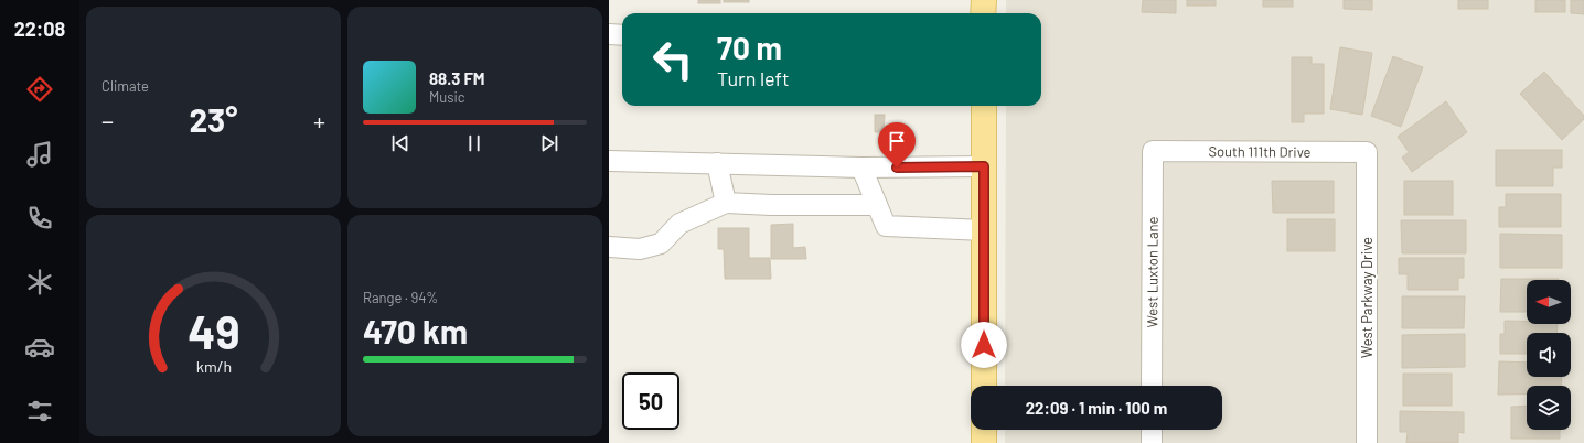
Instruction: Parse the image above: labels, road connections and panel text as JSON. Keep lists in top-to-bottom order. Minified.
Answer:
{"streets":{"street":["South 111th Drive","West Luxton Lane","West Parkway Drive"]},"crossings":[["South 111th Drive","West Luxton Lane"],["South 111th Drive","West Parkway Drive"]],"north":"left","page":{"tabs":"22:08","tile":["Climate",["Range · 94%","470 km"]],"turn":["70 m","Turn left"],"song":["88.3 FM","Music"],"heat":["−","23°","+"],"limit":"50","trip":"22:09 · 1 min · 100 m","gauge":["49","km/h"]}}
